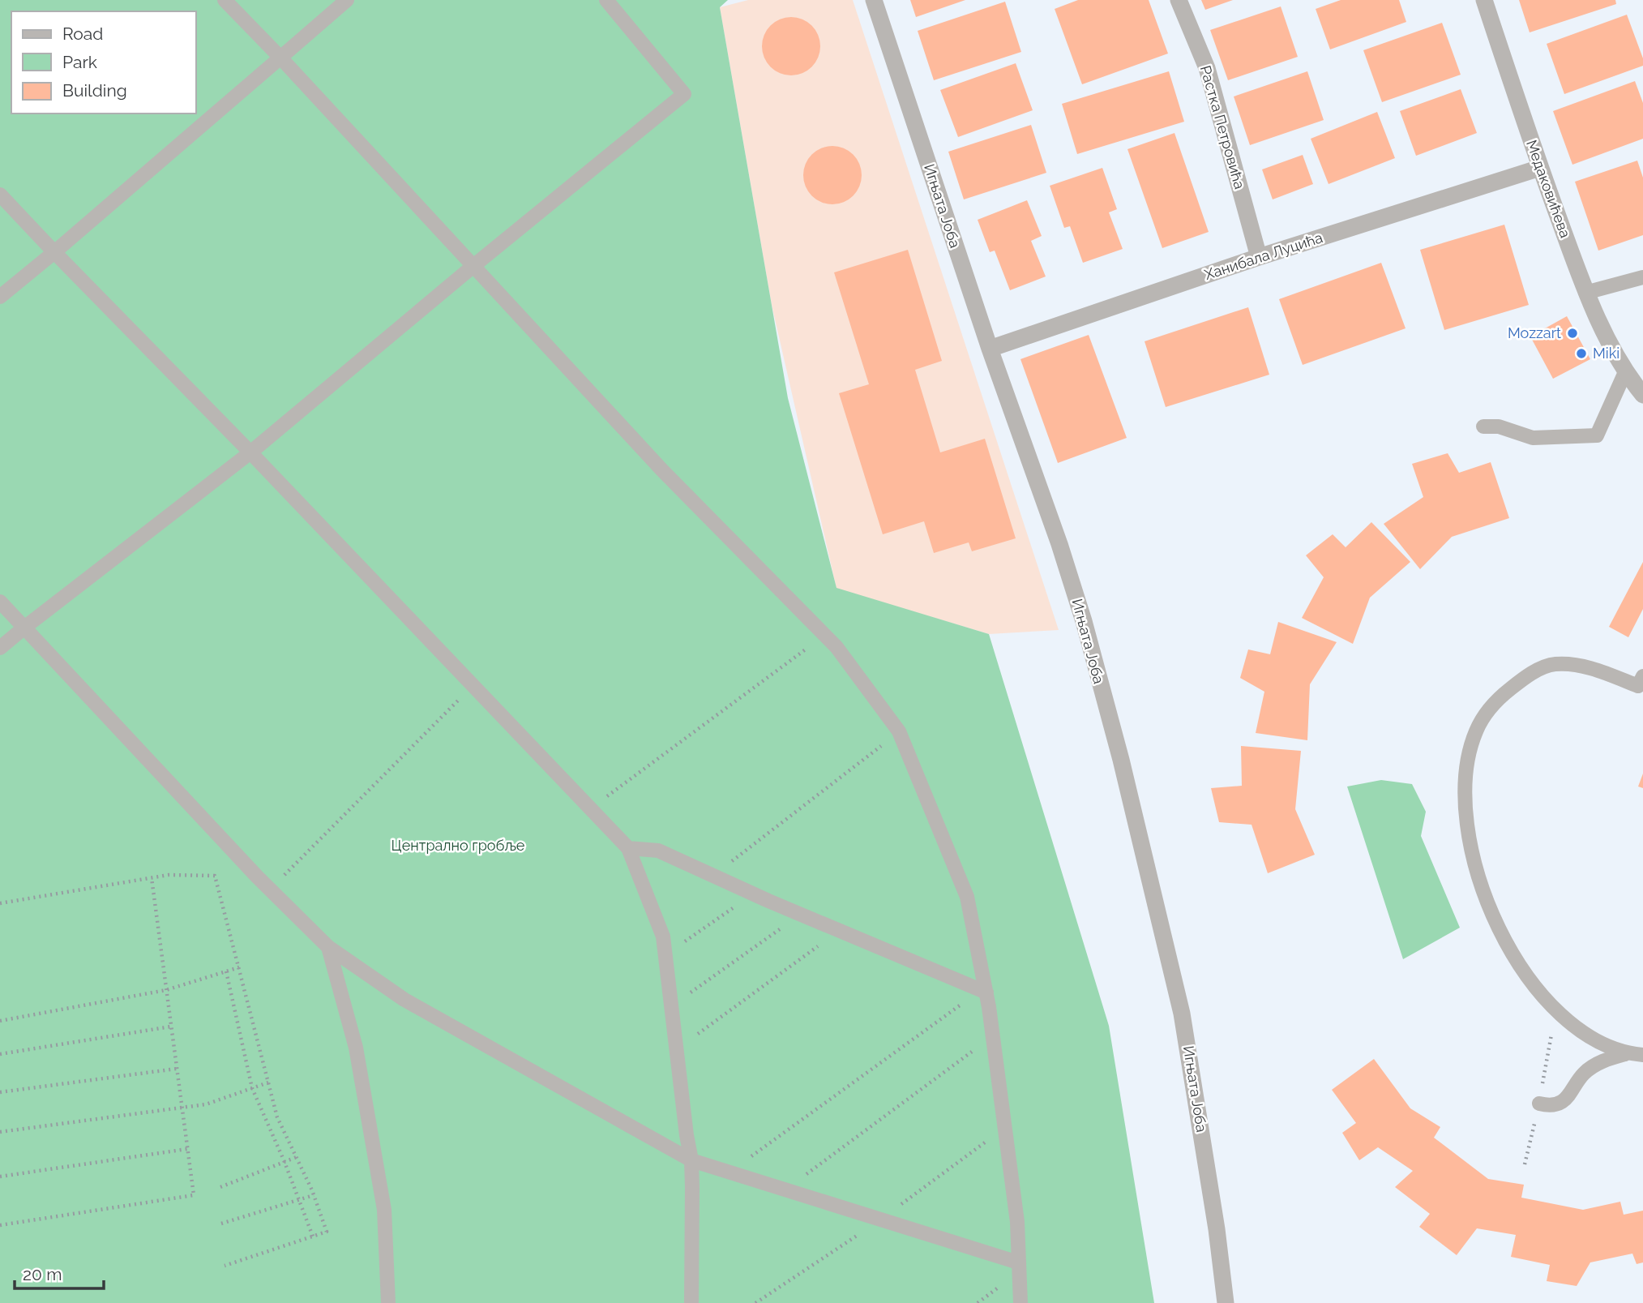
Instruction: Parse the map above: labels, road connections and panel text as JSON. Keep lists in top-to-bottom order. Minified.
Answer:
{"streets":{"street":["Растка Петровића","Медаковићева","Игњата Јоба","Ханибала Луцића"]},"crossings":[["Растка Петровића","Ханибала Луцића"],["Медаковићева","Ханибала Луцића"],["Игњата Јоба","Ханибала Луцића"]],"parks":["Централно гробље"],"places":["Mozzart","Miki"],"legend":["Road","Park","Building"],"scale_bar":"20 m"}
